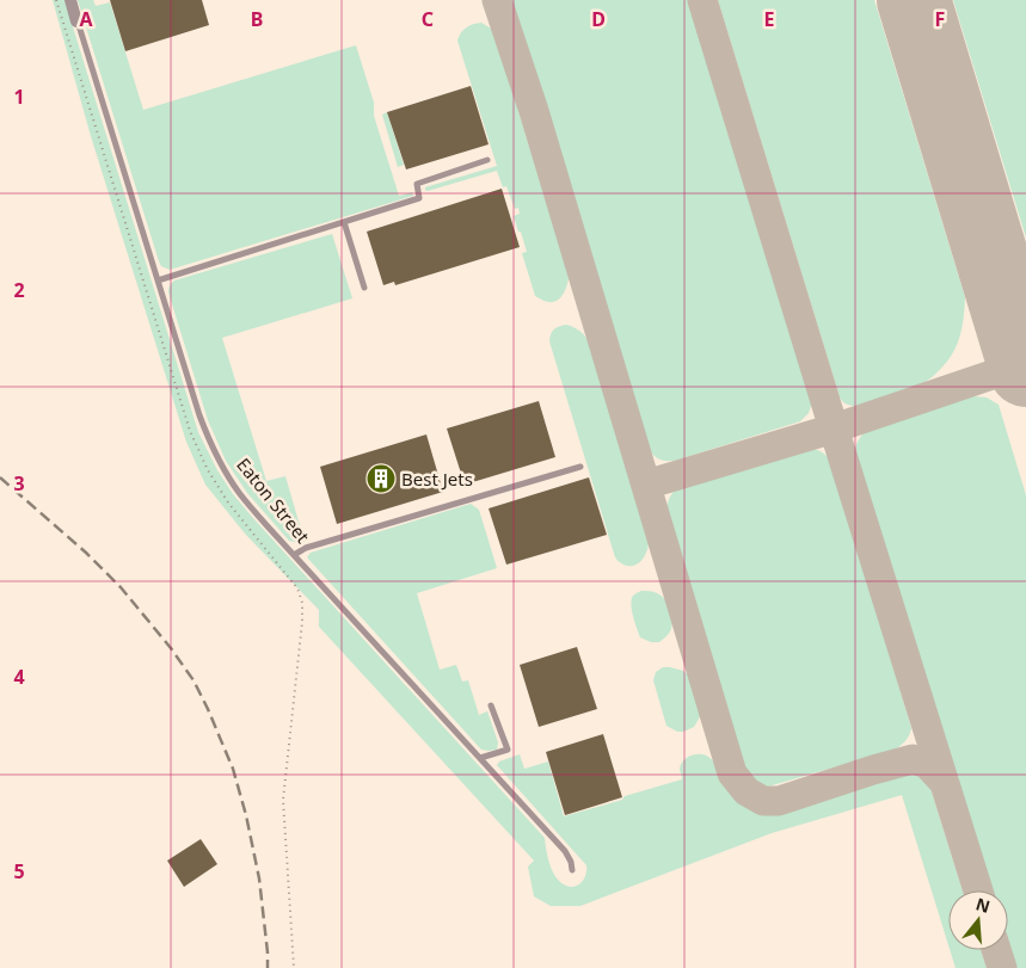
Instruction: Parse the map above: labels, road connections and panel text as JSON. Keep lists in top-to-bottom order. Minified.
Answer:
{"streets":{"street":["Eaton Street"]},"places":{"building":["Best Jets"]},"north":"top","grid":{"columns":["A","B","C","D","E","F"],"rows":["1","2","3","4","5"]}}
